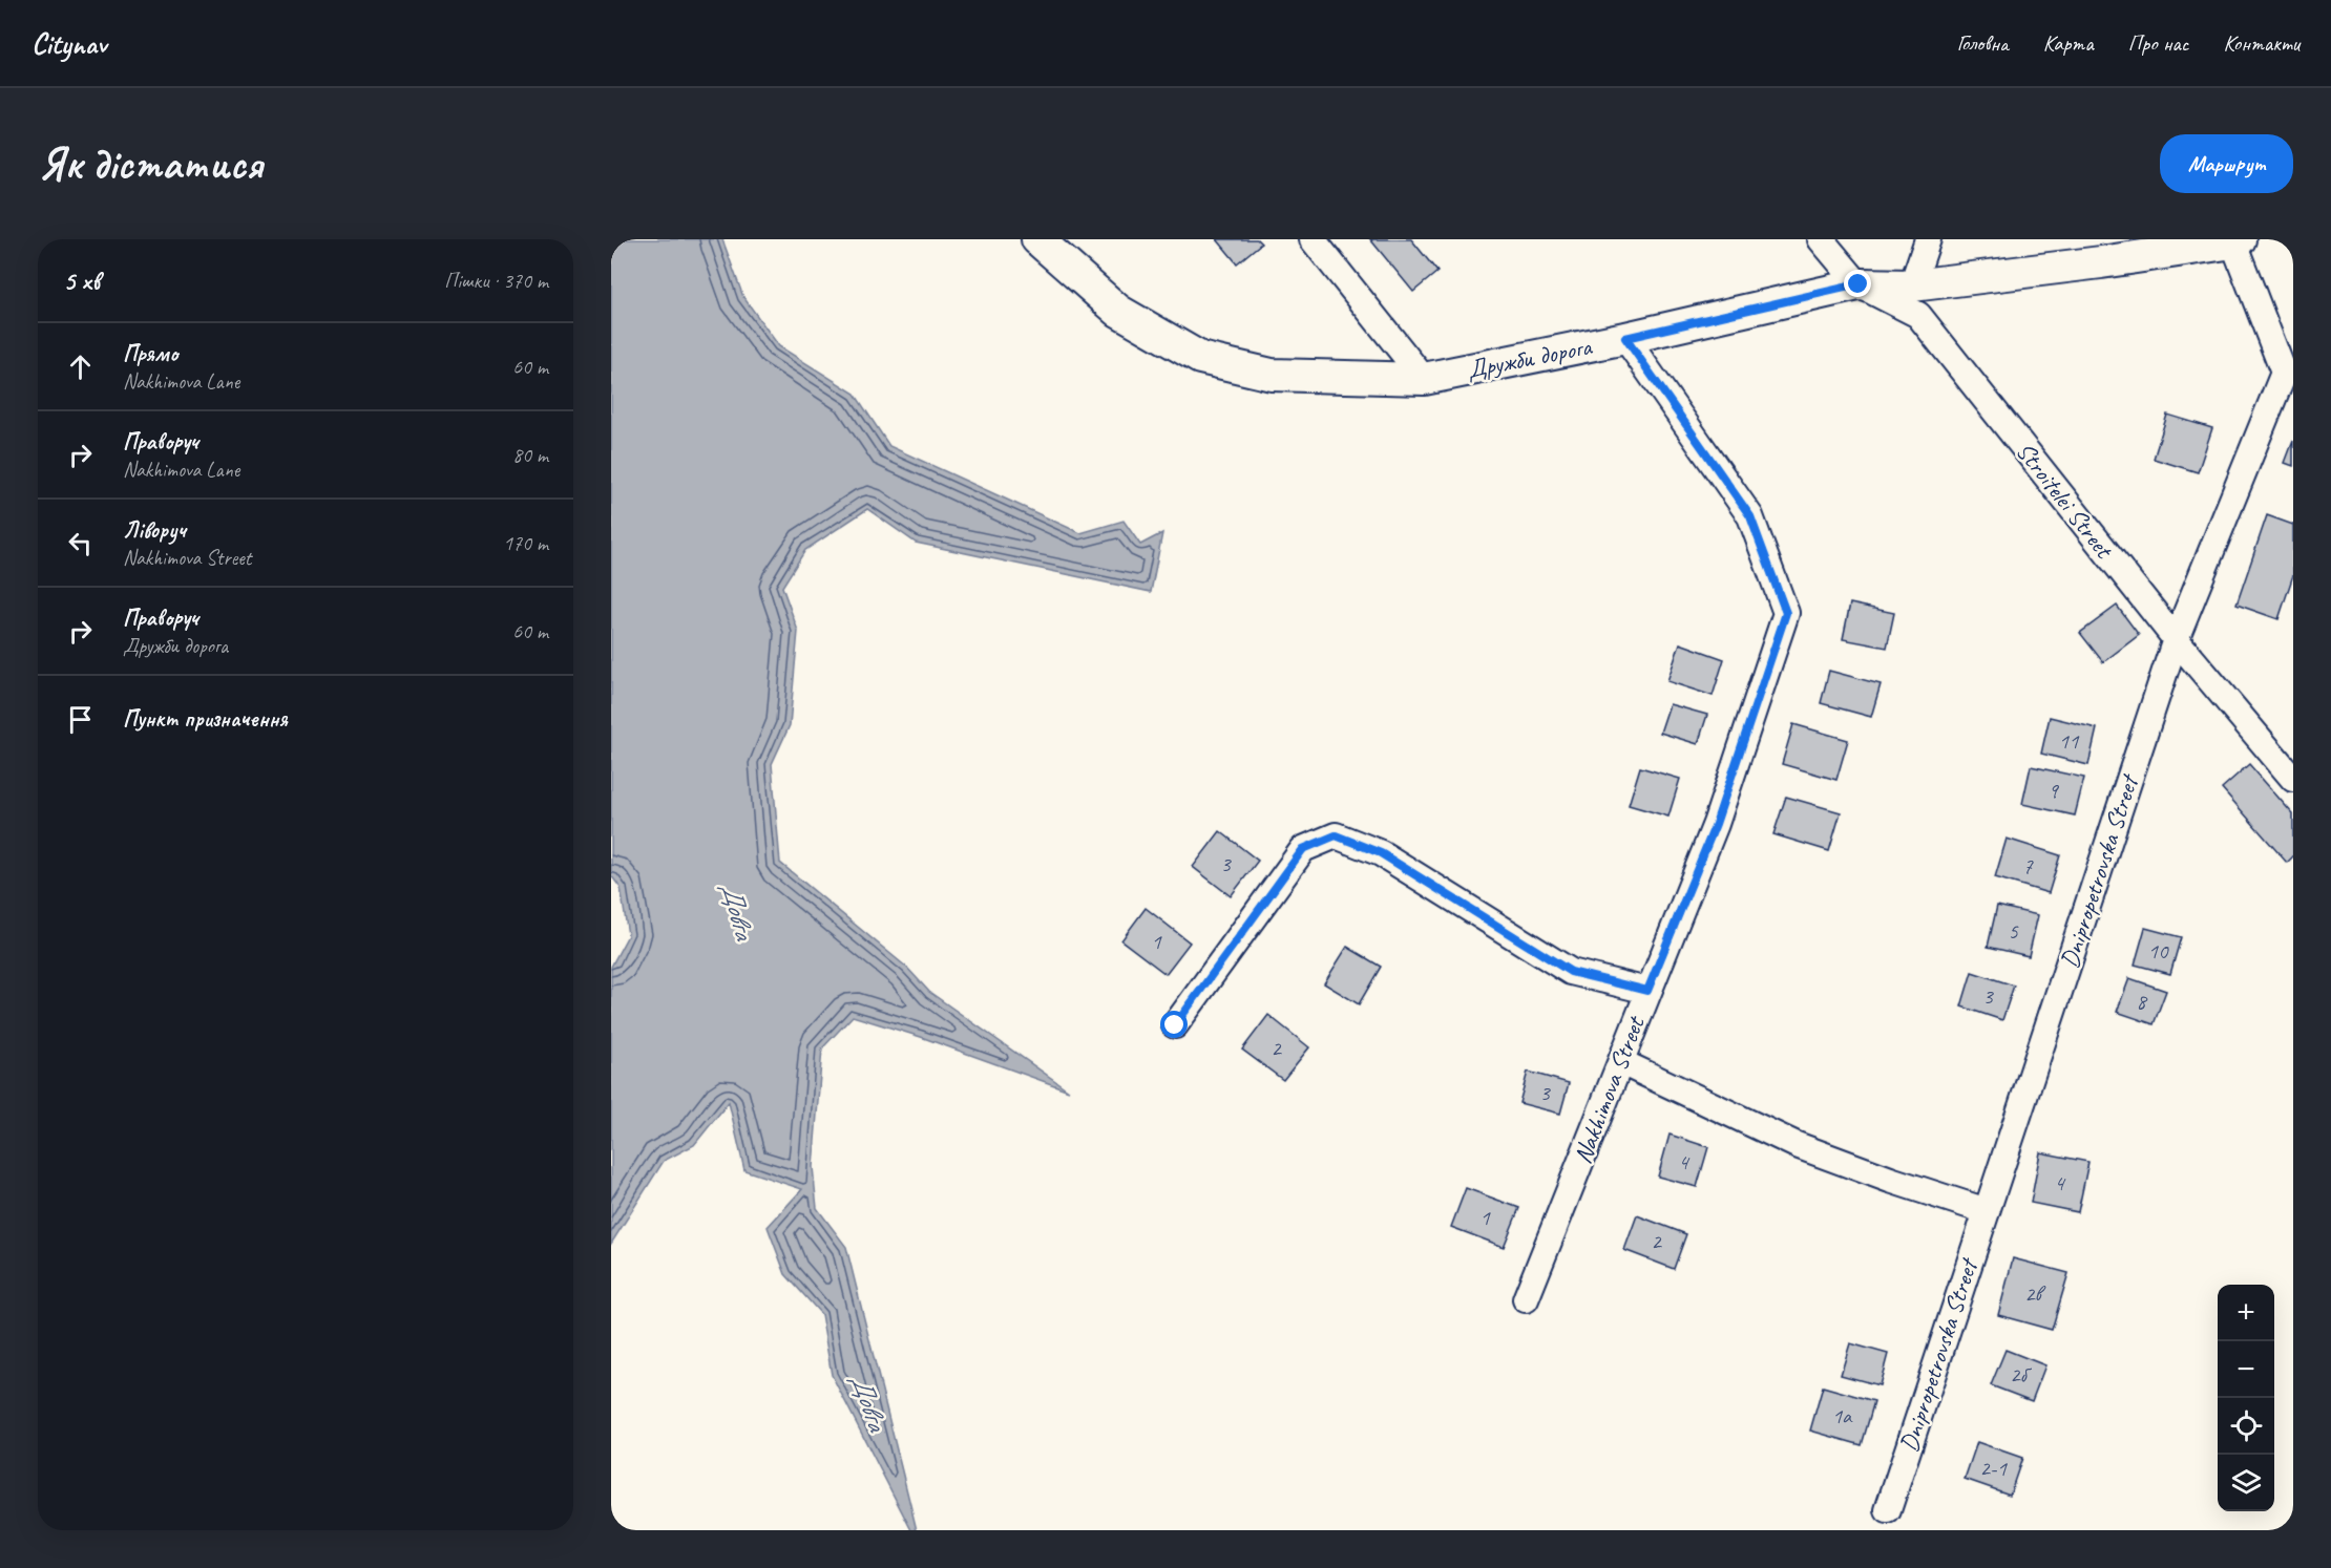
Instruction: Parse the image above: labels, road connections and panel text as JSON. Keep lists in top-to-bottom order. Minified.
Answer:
{"streets":{"street":["Дружби дорога","Stroitelei Street","Dnipropetrovska Street","Nakhimova Street"]},"crossings":[["Дружби дорога","Stroitelei Street"],["Дружби дорога","Dnipropetrovska Street"],["Дружби дорога","Nakhimova Street"],["Stroitelei Street","Dnipropetrovska Street"]],"water":["Довга"],"house_numbers":["11","9","3","7","5","1","10","3","8","2","3","4","4","1","2","2в","2б","1а","2-1"],"page":{"header":"Citynav","nav":["Головна","Карта","Про нас","Контакти"],"buttons":"Маршрут","title":"Як дістатися","heading":["5 хв","Пішки · 370 m"],"list":[["Прямо","Nakhimova Lane","60 m"],["Праворуч","Nakhimova Lane","80 m"],["Ліворуч","Nakhimova Street","170 m"],["Праворуч","Дружби дорога","60 m"],"Пункт призначення"],"map_buttons":["+","−"]}}
